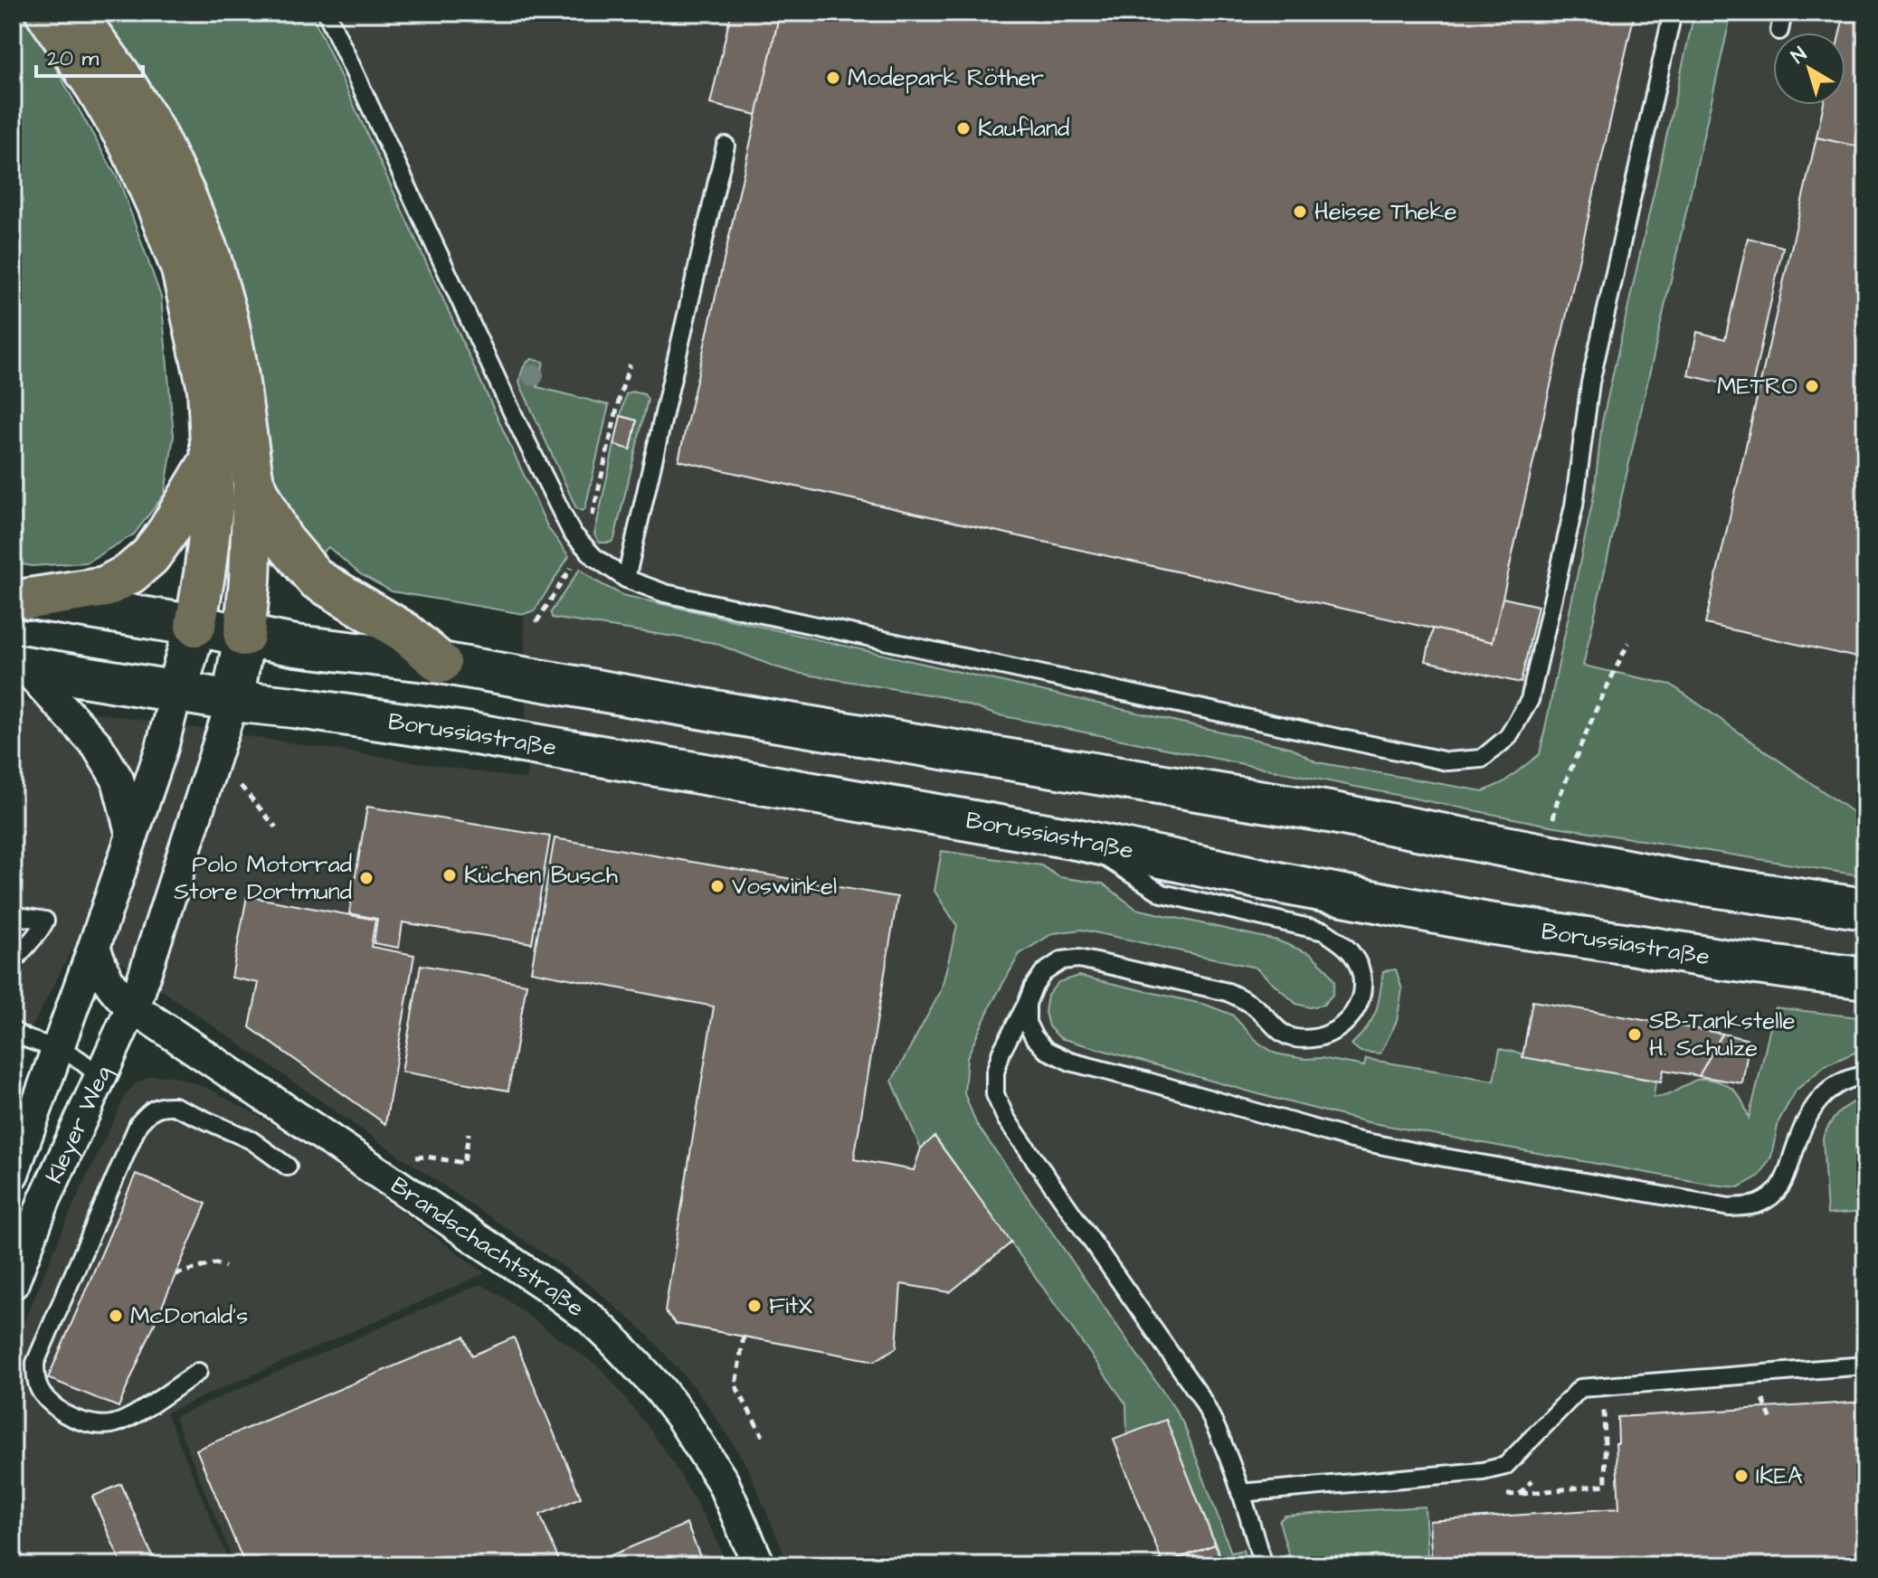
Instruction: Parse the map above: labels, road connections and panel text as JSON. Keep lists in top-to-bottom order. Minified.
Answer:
{"streets":{"main road":["Borussiastraße"],"street":["Kleyer Weg","Brandschachtstraße"]},"crossings":[["Borussiastraße","Kleyer Weg"],["Kleyer Weg","Brandschachtstraße"]],"places":["Modepark Röther","Kaufland","Heisse Theke","METRO","Küchen Busch","Polo Motorrad Store Dortmund","Voswinkel","SB-Tankstelle H. Schulze","FitX","McDonald's","IKEA"],"scale_bar":"20 m","north":"top left"}
